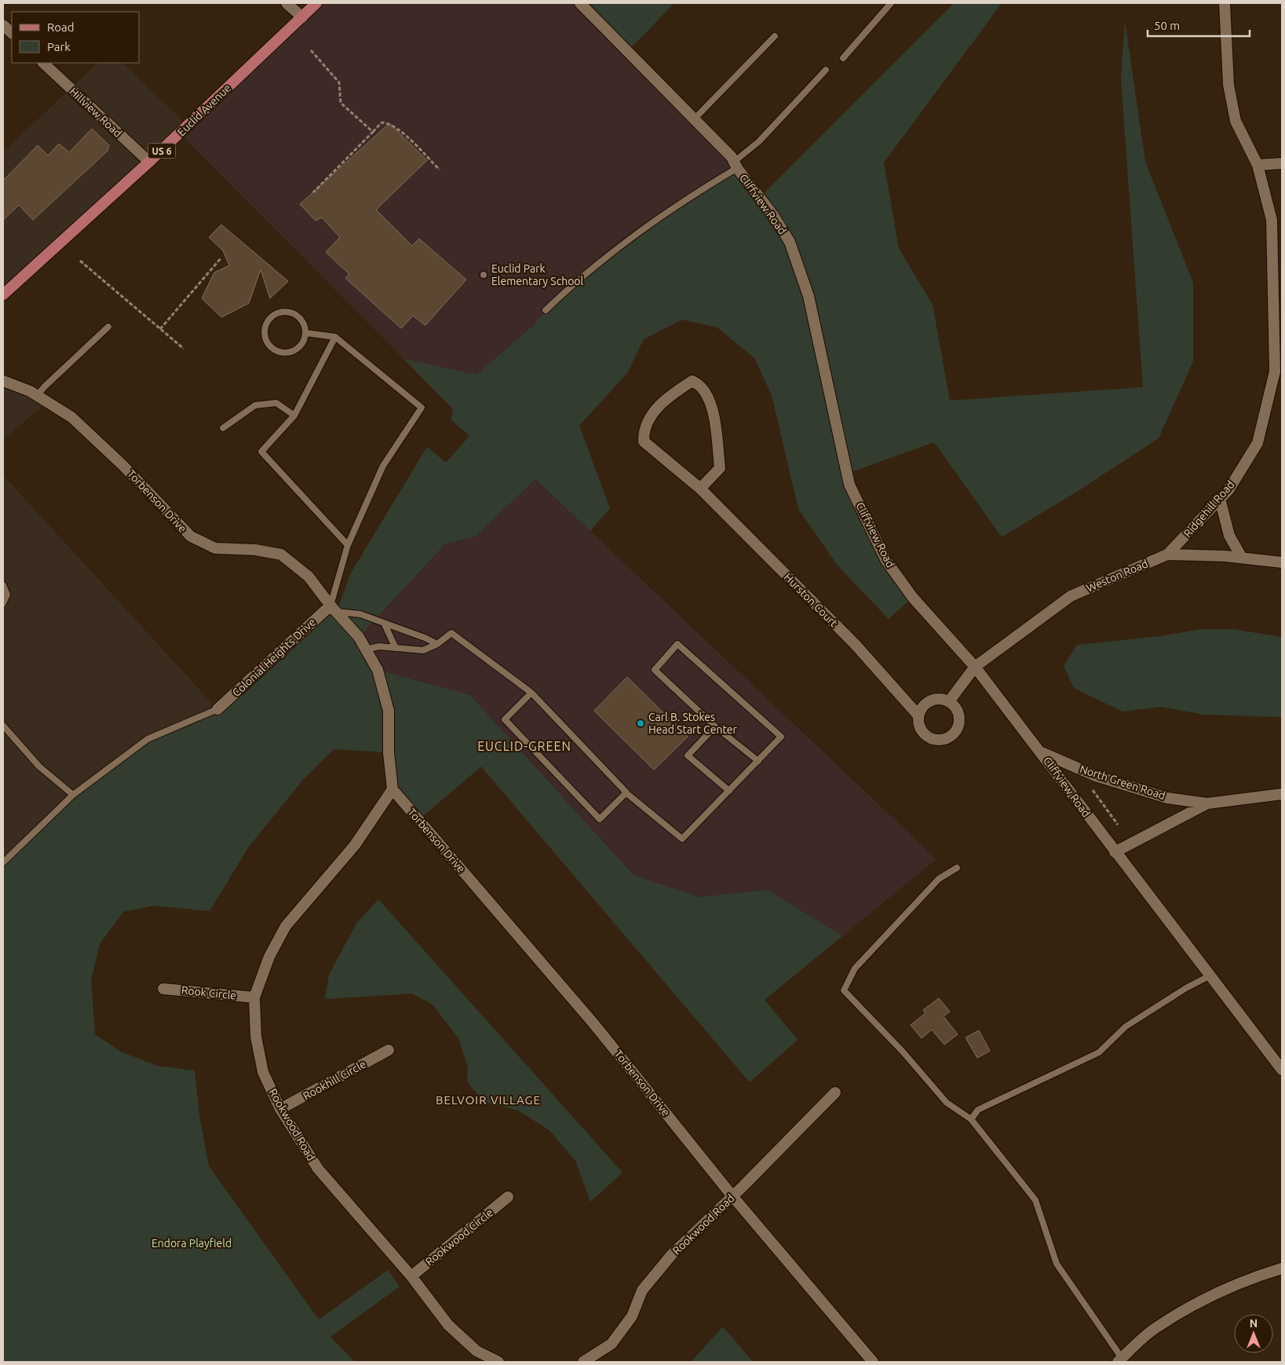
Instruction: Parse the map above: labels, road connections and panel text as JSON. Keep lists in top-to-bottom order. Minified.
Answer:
{"streets":{"main road":["Euclid Avenue","US 6"],"street":["Hillview Road","Cliffview Road","Torbenson Drive","Ridgehill Road","Weston Road","Hurston Court","Colonial Heights Drive","North Green Road","Rook Circle","Rookhill Circle","Rookwood Road","Rookwood Circle"]},"crossings":[["Euclid Avenue","Hillview Road"],["Cliffview Road","Weston Road"],["Cliffview Road","North Green Road"],["Torbenson Drive","Colonial Heights Drive"],["Torbenson Drive","Rookwood Road"],["Ridgehill Road","Weston Road"],["Rook Circle","Rookwood Road"],["Rookhill Circle","Rookwood Road"],["Rookwood Road","Rookwood Circle"]],"districts":["EUCLID-GREEN","BELVOIR VILLAGE"],"parks":["Endora Playfield"],"places":["Euclid Park Elementary School","Carl B. Stokes Head Start Center"],"legend":["Road","Park"],"scale_bar":"50 m","north":"top"}
